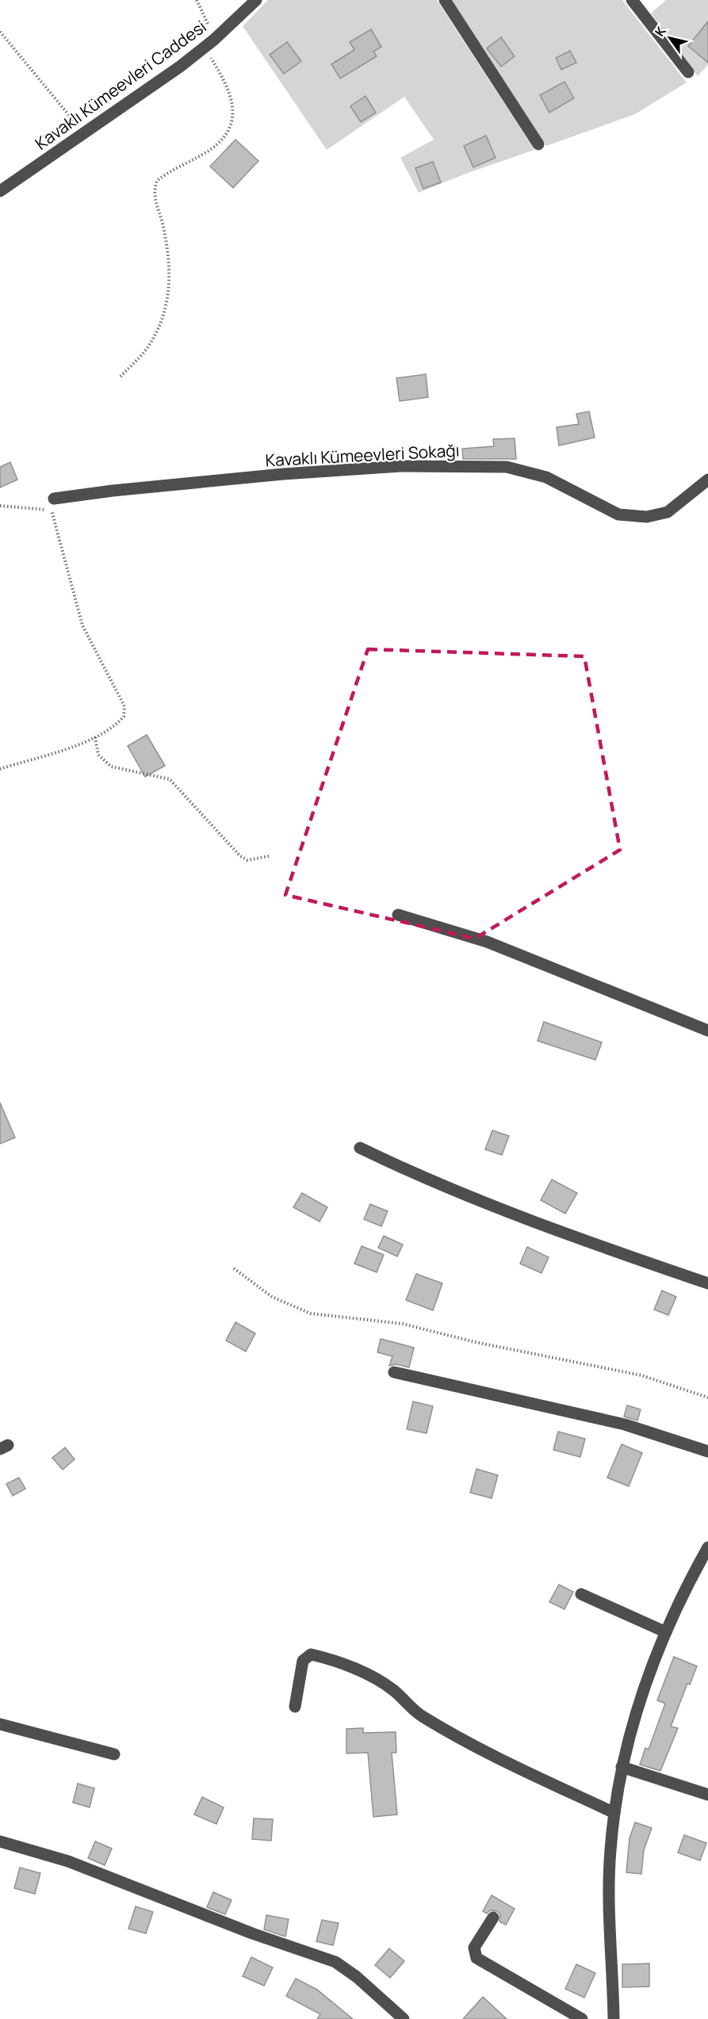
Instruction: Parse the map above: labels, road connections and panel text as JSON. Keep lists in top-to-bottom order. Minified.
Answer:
{"streets":{"street":["Kavaklı Kümeevleri Caddesi","Kavaklı Kümeevleri Sokağı"]},"north":"top left"}
